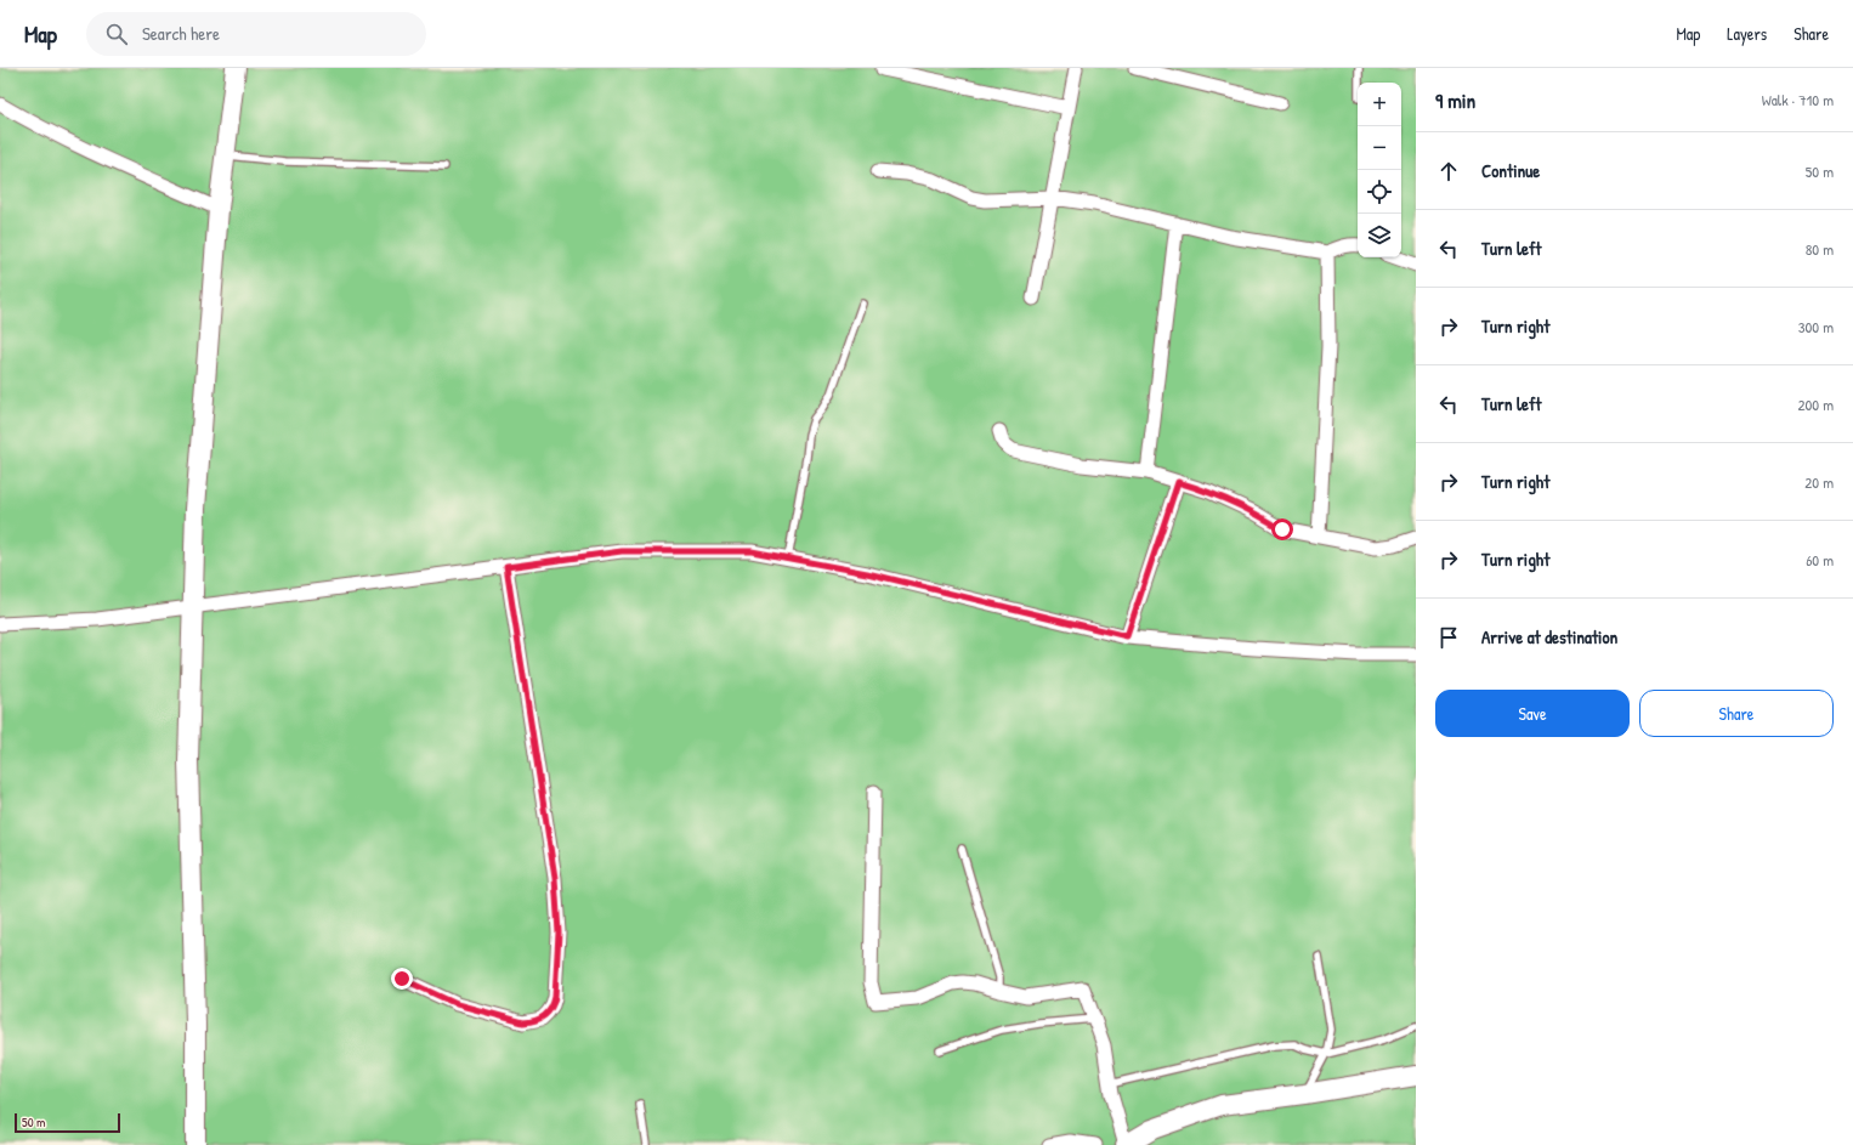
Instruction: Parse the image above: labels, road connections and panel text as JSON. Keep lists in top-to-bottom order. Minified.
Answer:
{"scale_bar":"50 m","page":{"header":"Map","search":"Search here","nav":["Map","Layers","Share"],"heading":["9 min","Walk · 710 m"],"map_buttons":["+","−"],"list":[["Continue","50 m"],["Turn left","80 m"],["Turn right","300 m"],["Turn left","200 m"],["Turn right","20 m"],["Turn right","60 m"],"Arrive at destination"],"buttons":["Save","Share"],"scale":"50 m"}}
